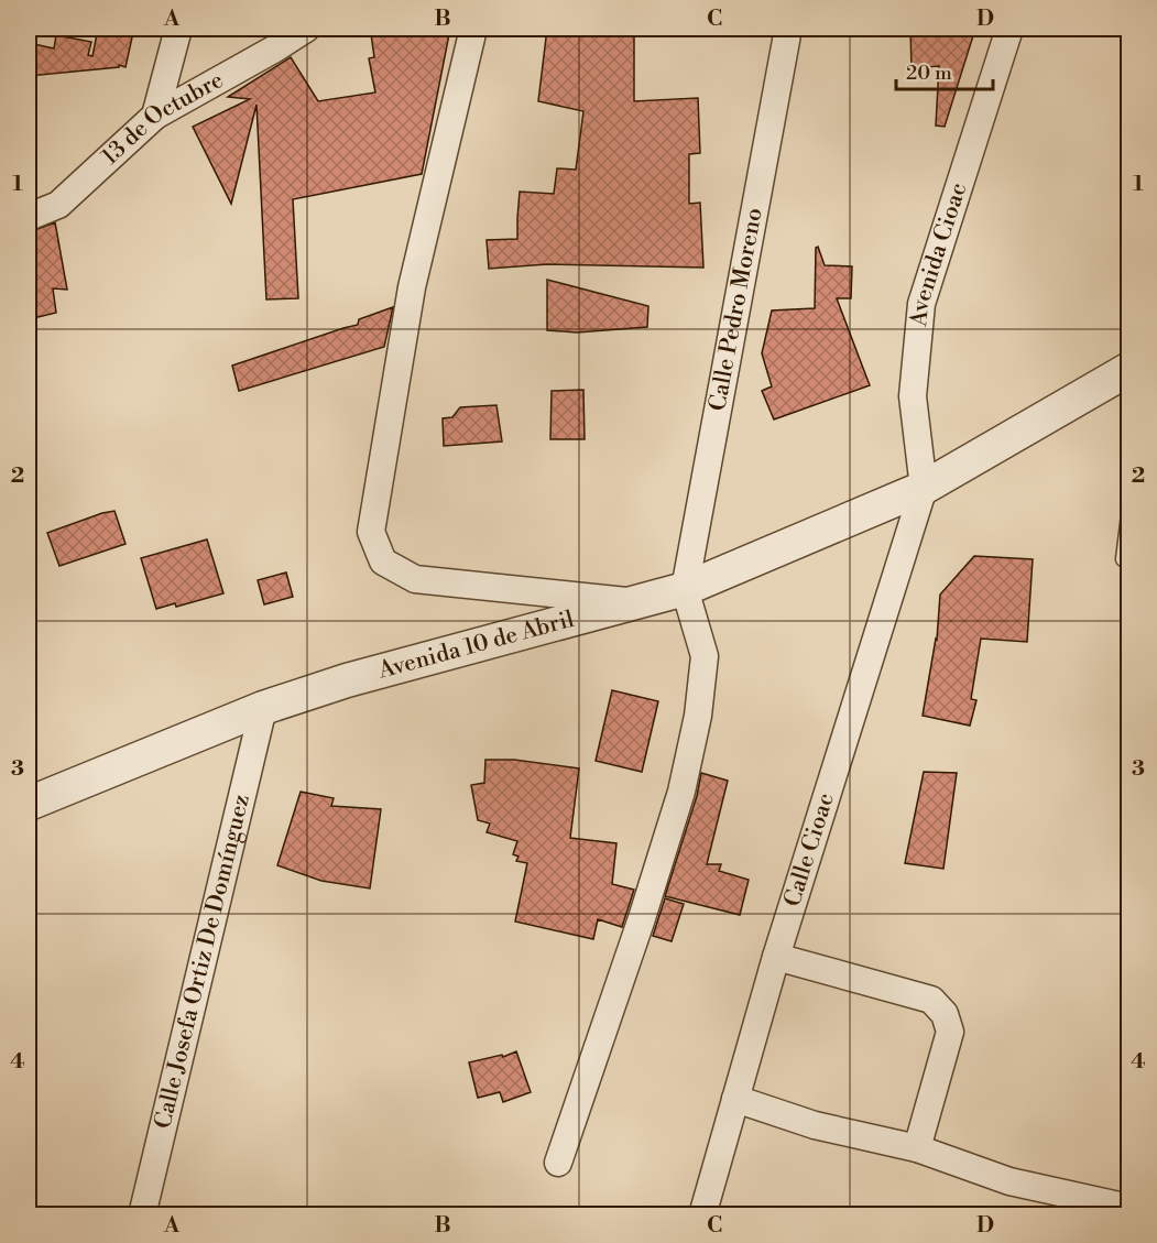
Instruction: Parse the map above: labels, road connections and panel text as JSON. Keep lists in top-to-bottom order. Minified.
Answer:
{"streets":{"street":["13 de Octubre","Avenida Cioac","Calle Pedro Moreno","Avenida 10 de Abril","Calle Cioac","Calle Josefa Ortiz De Domínguez"]},"crossings":[["Avenida Cioac","Avenida 10 de Abril"],["Avenida Cioac","Calle Cioac"],["Calle Pedro Moreno","Avenida 10 de Abril"],["Avenida 10 de Abril","Calle Cioac"],["Avenida 10 de Abril","Calle Josefa Ortiz De Domínguez"]],"scale_bar":"20 m","grid":{"columns":["A","B","C","D"],"rows":["1","2","3","4"]}}
